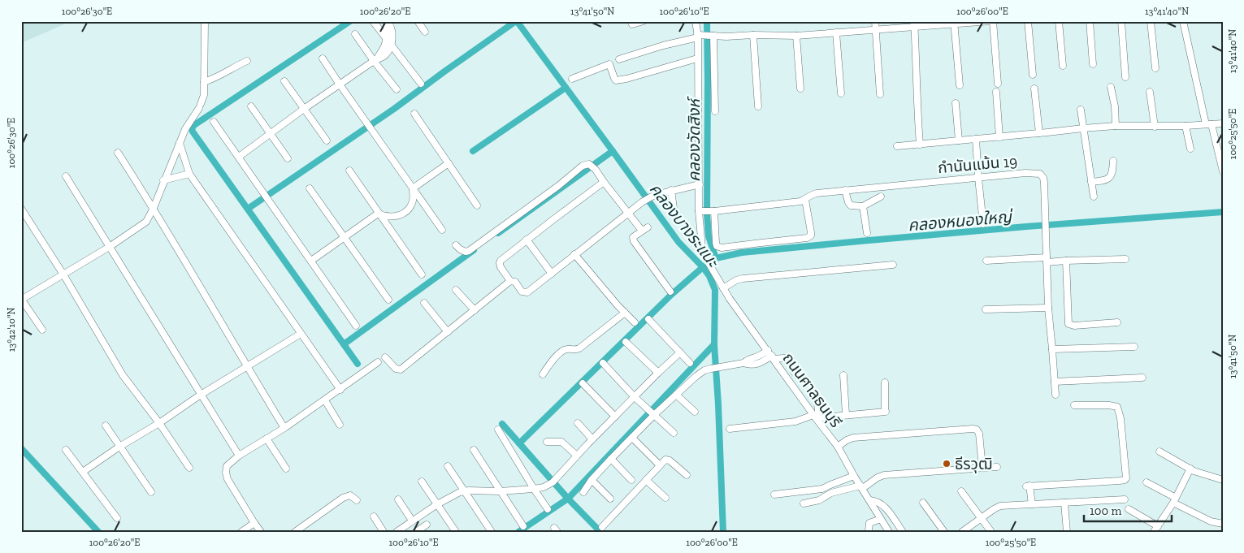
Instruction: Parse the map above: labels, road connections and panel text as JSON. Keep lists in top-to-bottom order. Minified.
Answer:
{"streets":{"street":["กำนันแม้น 19","ถนนศาลธนบุรี"]},"crossings":[["กำนันแม้น 19","ถนนศาลธนบุรี"]],"water":["คลองวัดสิงห์","คลองหนองใหญ่","คลองบางระแนะ"],"places":["ธีรวุฒิ"],"scale_bar":"100 m","coordinates":["100°26'30\"E","100°26'20\"E","13°41'50\"N","100°26'10\"E","100°26'00\"E","13°41'40\"N","100°25'50\"E","13°42'10\"N"]}
